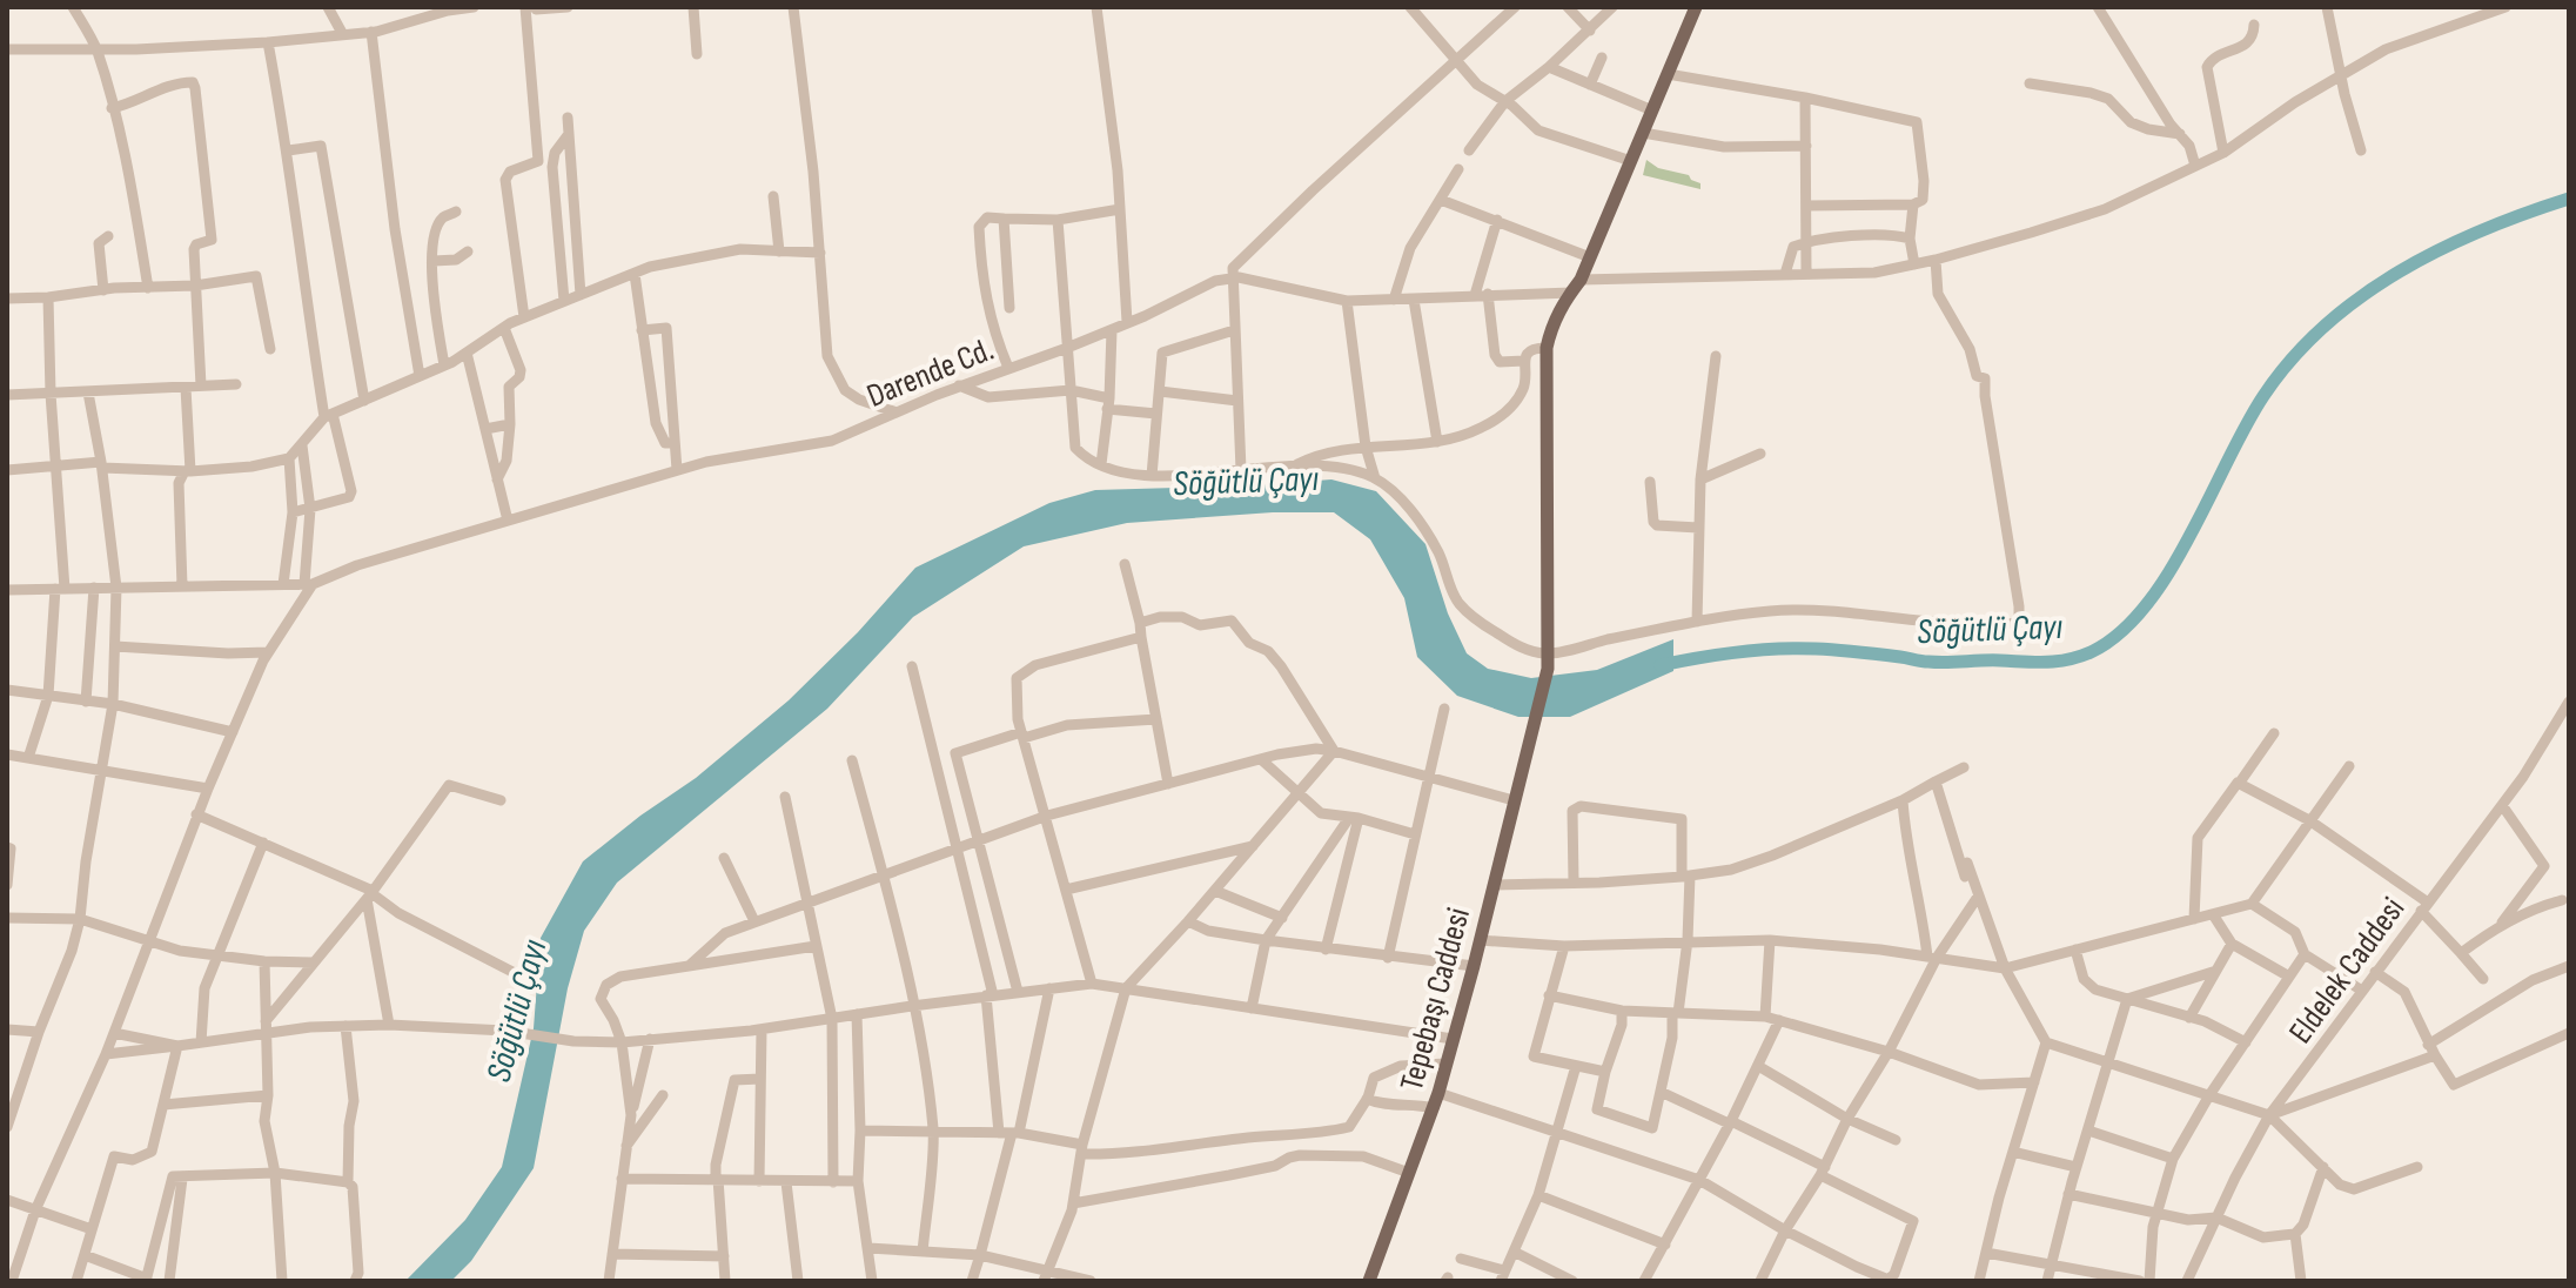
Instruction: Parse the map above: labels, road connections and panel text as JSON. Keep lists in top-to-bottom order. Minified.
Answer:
{"streets":{"main road":["Tepebaşı Caddesi"],"street":["Darende Cd.","Eldelek Caddesi"]},"water":["Söğütlü Çayı"]}
